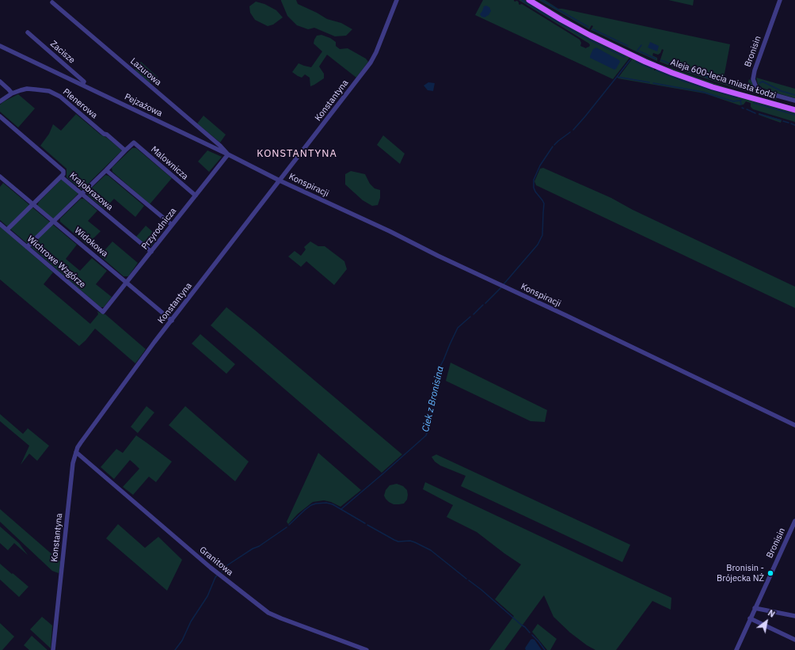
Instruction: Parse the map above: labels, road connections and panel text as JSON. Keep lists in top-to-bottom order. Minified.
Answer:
{"streets":{"main road":["Aleja 600-lecia miasta Łodzi"],"street":["Bronisin","Zacisze","Lazurowa","Konstantyna","Plenerowa","Pejzażowa","Malownicza","Konspiracji","Krajobrazowa","Przyrodnicza","Widokowa","Wichrowe Wzgórze","Granitowa"]},"crossings":[["Zacisze","Pejzażowa"],["Lazurowa","Pejzażowa"],["Lazurowa","Przyrodnicza"],["Konstantyna","Pejzażowa"],["Konstantyna","Konspiracji"],["Konstantyna","Widokowa"],["Konstantyna","Granitowa"],["Plenerowa","Malownicza"],["Pejzażowa","Konspiracji"],["Pejzażowa","Przyrodnicza"],["Malownicza","Przyrodnicza"],["Krajobrazowa","Przyrodnicza"],["Przyrodnicza","Widokowa"],["Przyrodnicza","Wichrowe Wzgórze"]],"districts":["KONSTANTYNA"],"water":["Ciek z Bronisina"],"places":["Bronisin - Brójecka NŻ"],"north":"top right"}
